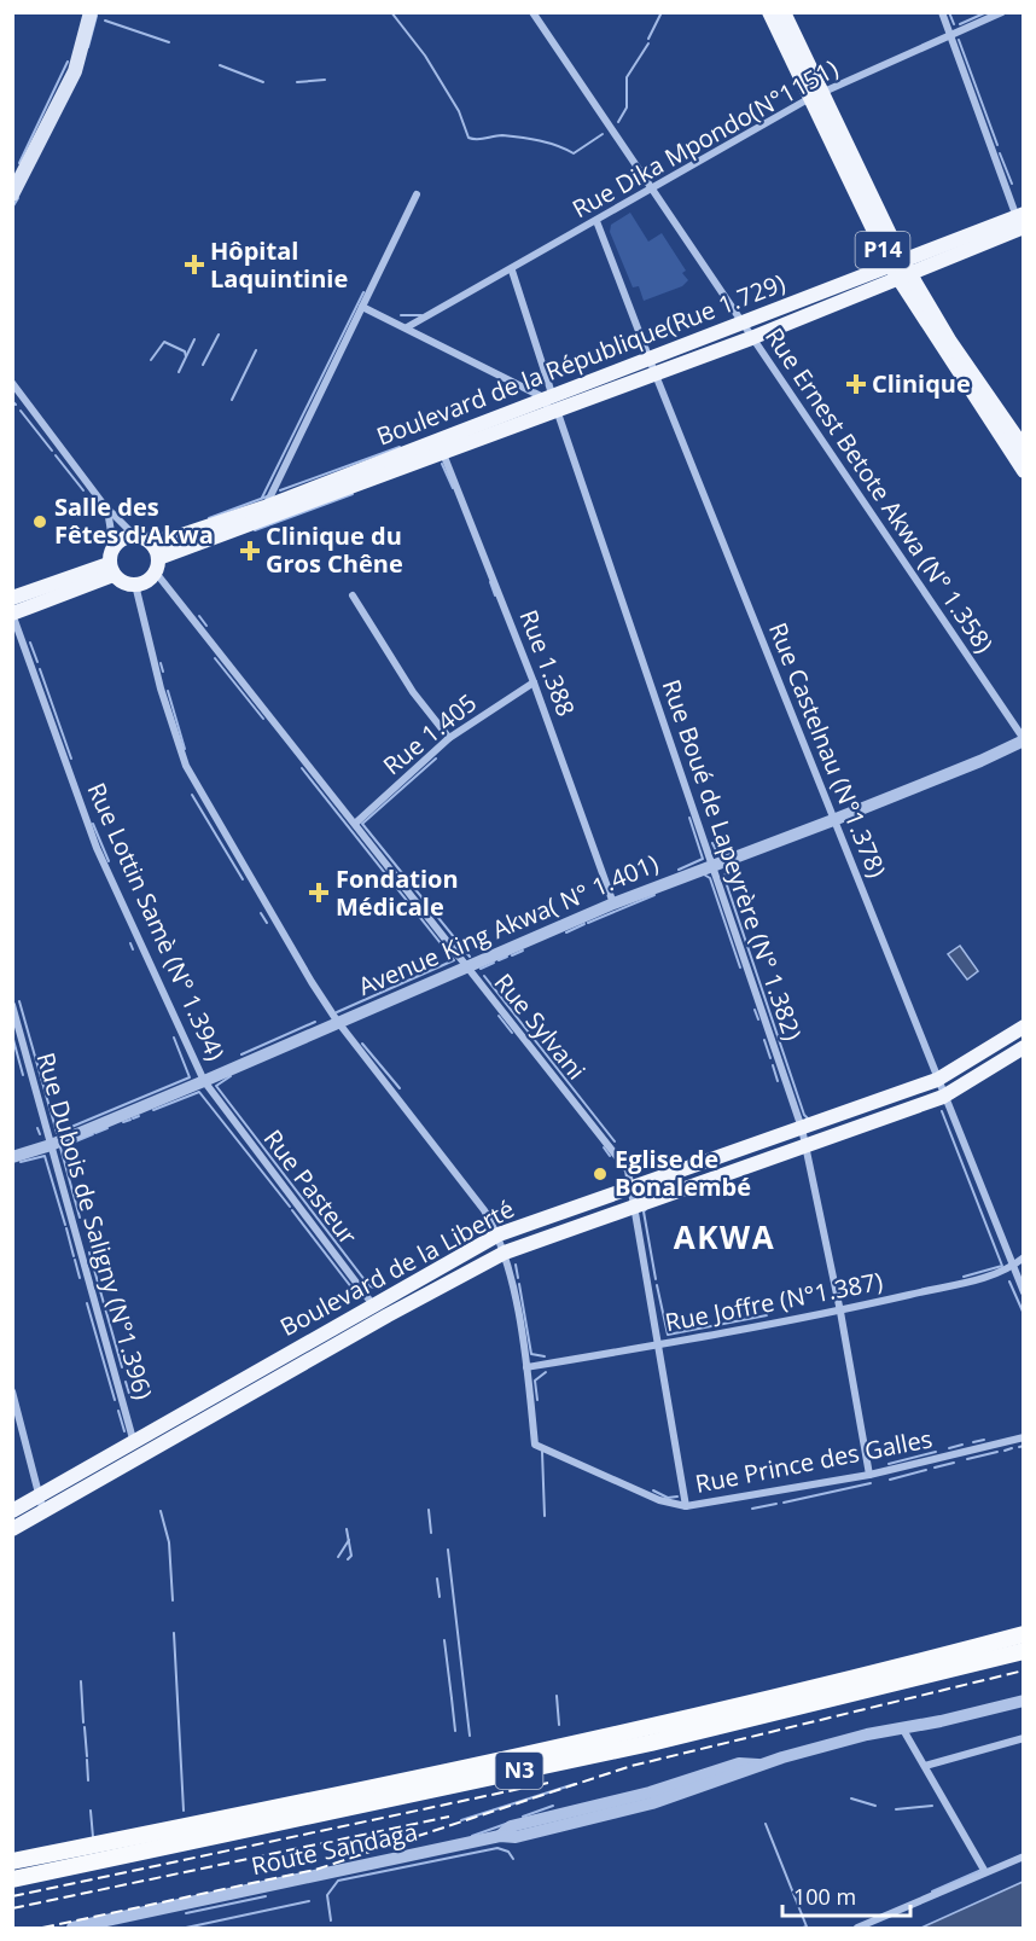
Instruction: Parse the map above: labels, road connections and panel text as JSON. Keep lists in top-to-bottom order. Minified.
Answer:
{"streets":{"highway":["N3"],"main road":["P14","Boulevard de la République(Rue 1.729)","Boulevard de la Liberté"],"street":["Rue Dika Mpondo(N°1151)","Rue Ernest Betote Akwa (N° 1.358)","Rue 1.388","Rue 1.405","Rue Castelnau (N°1.378)","Rue Boué de Lapeyrère (N° 1.382)","Rue Lottin Samè (N° 1.394)","Avenue King Akwa( N° 1.401)","Rue Sylvani","Rue Pasteur","Rue Dubois de Saligny (N°1.396)","Rue Joffre (N°1.387)","Rue Prince des Galles","Route Sandaga"]},"crossings":[["Rue Dika Mpondo(N°1151)","P14"],["Rue Dika Mpondo(N°1151)","Rue Ernest Betote Akwa (N° 1.358)"],["Rue Dika Mpondo(N°1151)","Rue Castelnau (N°1.378)"],["P14","Boulevard de la République(Rue 1.729)"],["Boulevard de la République(Rue 1.729)","Rue Ernest Betote Akwa (N° 1.358)"],["Boulevard de la République(Rue 1.729)","Rue 1.388"],["Boulevard de la République(Rue 1.729)","Rue Castelnau (N°1.378)"],["Boulevard de la République(Rue 1.729)","Rue Boué de Lapeyrère (N° 1.382)"],["Boulevard de la République(Rue 1.729)","Rue Sylvani"],["Rue Ernest Betote Akwa (N° 1.358)","Avenue King Akwa( N° 1.401)"],["Rue 1.388","Rue 1.405"],["Rue 1.388","Avenue King Akwa( N° 1.401)"],["Rue 1.405","Rue Sylvani"],["Rue Castelnau (N°1.378)","Avenue King Akwa( N° 1.401)"],["Rue Castelnau (N°1.378)","Boulevard de la Liberté"],["Rue Castelnau (N°1.378)","Rue Joffre (N°1.387)"],["Rue Boué de Lapeyrère (N° 1.382)","Avenue King Akwa( N° 1.401)"],["Rue Boué de Lapeyrère (N° 1.382)","Boulevard de la Liberté"],["Rue Boué de Lapeyrère (N° 1.382)","Rue Joffre (N°1.387)"],["Rue Boué de Lapeyrère (N° 1.382)","Rue Prince des Galles"],["Rue Lottin Samè (N° 1.394)","Avenue King Akwa( N° 1.401)"],["Rue Lottin Samè (N° 1.394)","Rue Pasteur"],["Avenue King Akwa( N° 1.401)","Rue Sylvani"],["Avenue King Akwa( N° 1.401)","Rue Pasteur"],["Avenue King Akwa( N° 1.401)","Rue Dubois de Saligny (N°1.396)"],["Rue Sylvani","Boulevard de la Liberté"],["Rue Sylvani","Rue Joffre (N°1.387)"],["Rue Sylvani","Rue Prince des Galles"],["Rue Pasteur","Boulevard de la Liberté"],["Rue Dubois de Saligny (N°1.396)","Boulevard de la Liberté"],["Rue Joffre (N°1.387)","Rue Prince des Galles"]],"districts":["AKWA"],"places":{"health":["Hôpital Laquintinie","Clinique","Clinique du Gros Chêne","Fondation Médicale"],"other":["Salle des Fêtes d'Akwa","Eglise de Bonalembé"]},"scale_bar":"100 m"}
